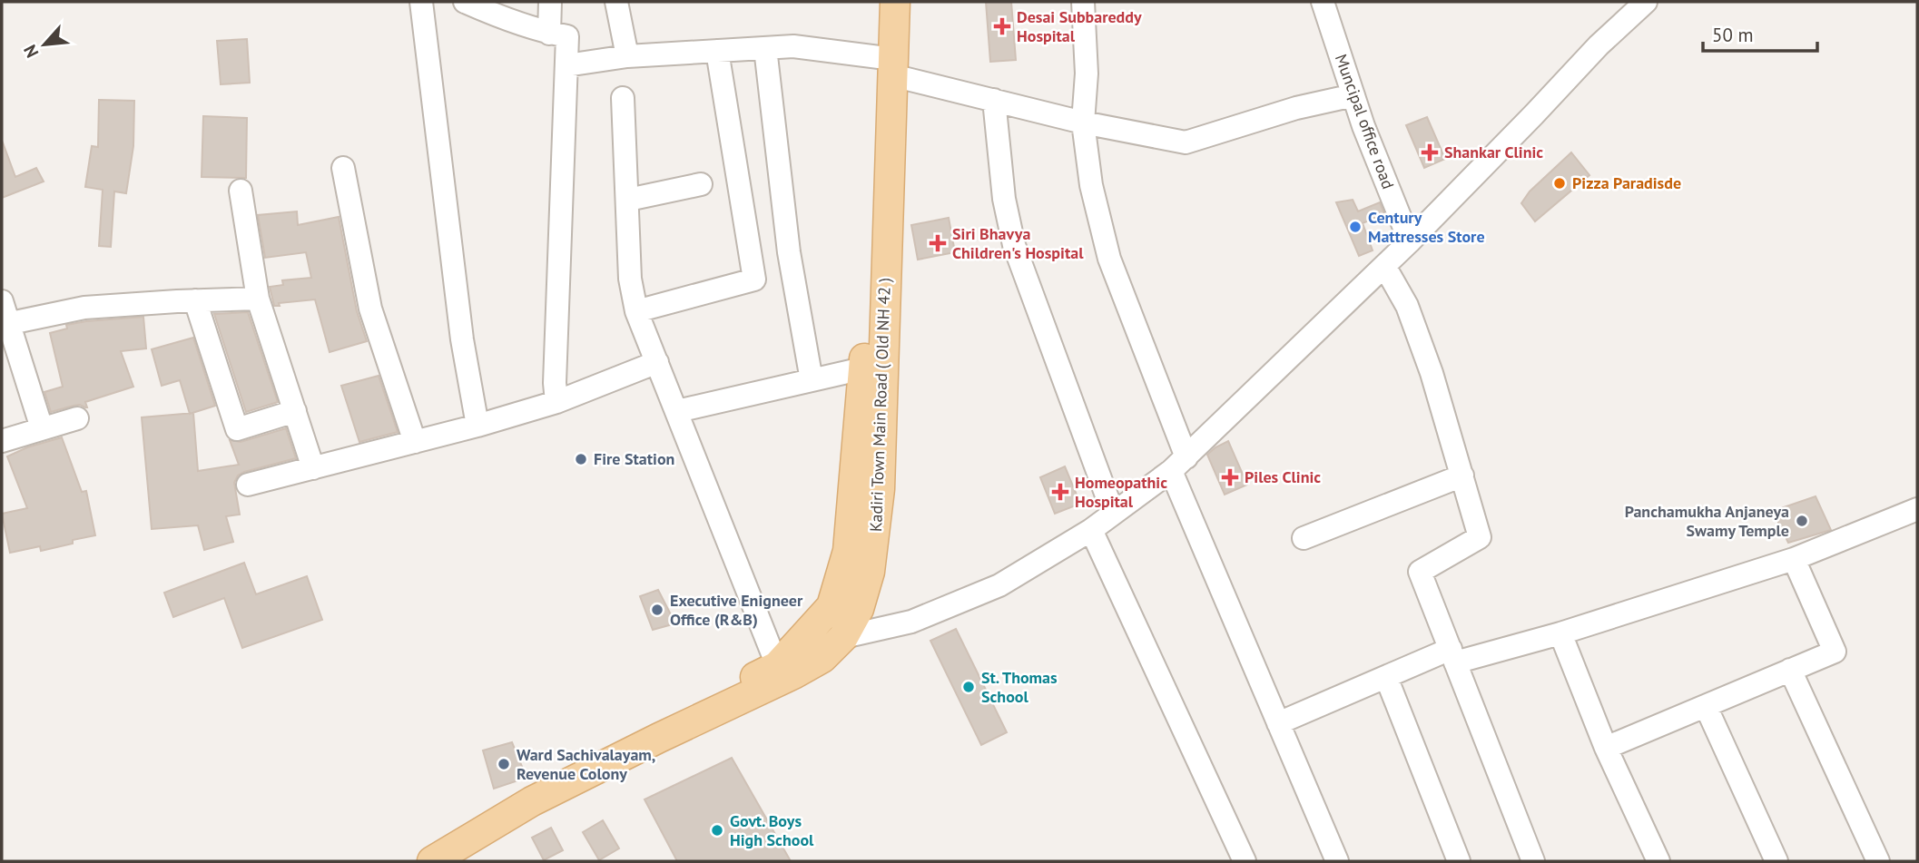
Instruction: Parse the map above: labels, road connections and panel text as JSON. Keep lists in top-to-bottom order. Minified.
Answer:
{"streets":{"main road":["Kadiri Town Main Road ( Old NH 42 )"],"street":["Muncipal office road"]},"places":{"health":["Desai Subbareddy Hospital","Shankar Clinic","Siri Bhavya Children's Hospital","Piles Clinic","Homeopathic Hospital"],"other":["Pizza Paradisde","Century Mattresses Store","Fire Station","Panchamukha Anjaneya Swamy Temple","Executive Enigneer Office (R&B)","St. Thomas School","Ward Sachivalayam, Revenue Colony","Govt. Boys High School"]},"scale_bar":"50 m","north":"bottom left"}
